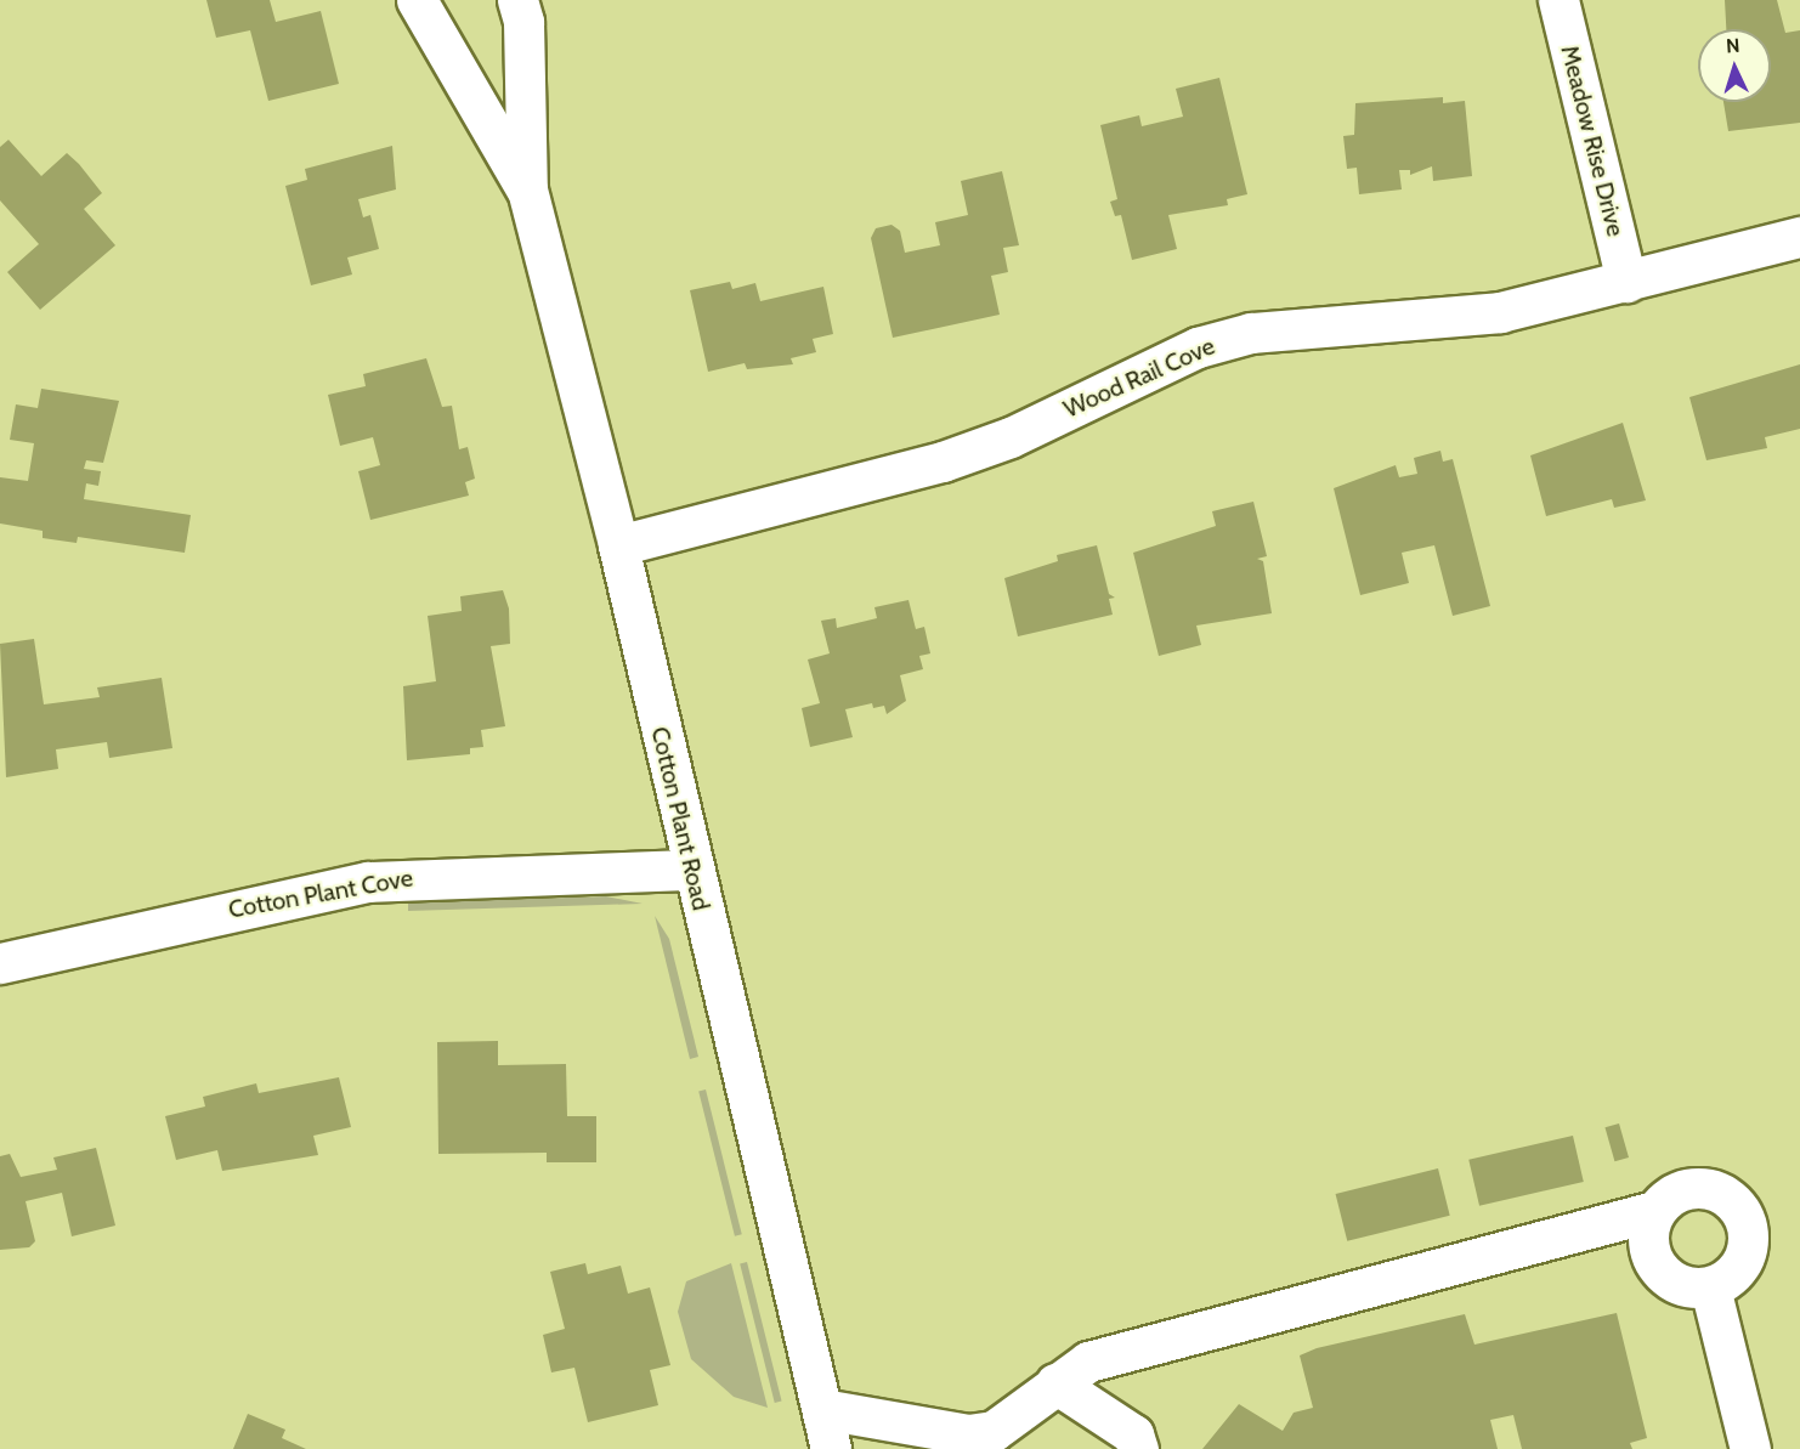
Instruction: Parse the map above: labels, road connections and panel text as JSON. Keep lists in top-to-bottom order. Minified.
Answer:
{"streets":{"street":["Meadow Rise Drive","Wood Rail Cove","Cotton Plant Road","Cotton Plant Cove"]},"crossings":[["Meadow Rise Drive","Wood Rail Cove"],["Wood Rail Cove","Cotton Plant Road"],["Cotton Plant Road","Cotton Plant Cove"]],"north":"top"}
